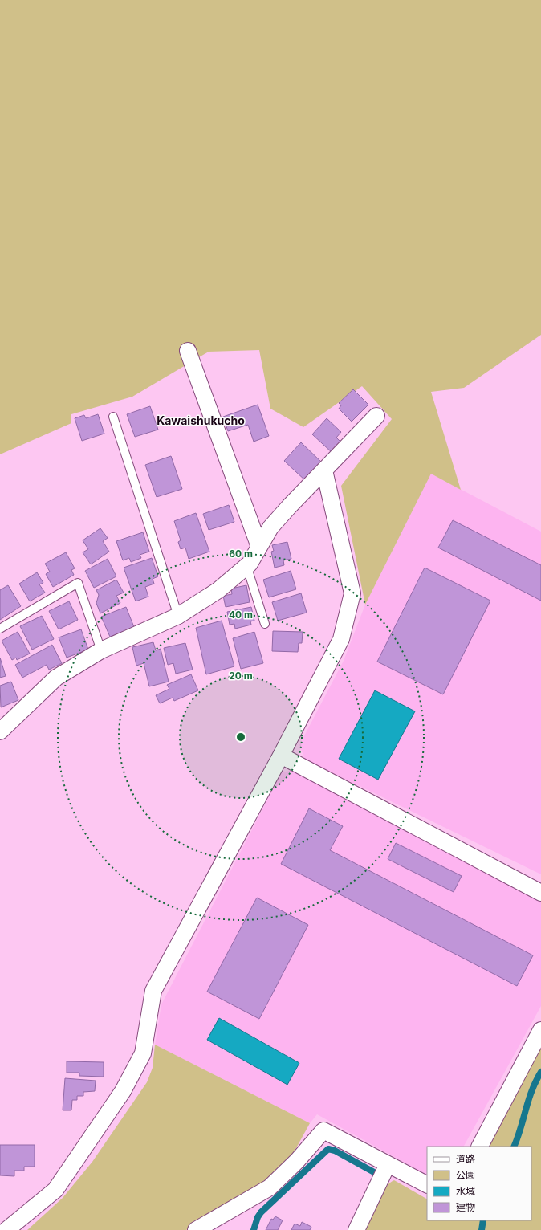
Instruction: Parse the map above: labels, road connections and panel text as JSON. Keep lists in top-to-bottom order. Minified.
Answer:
{"districts":["Kawaishukucho"],"legend":["道路","公園","水域","建物"],"rings":["60 m","40 m","20 m"]}
